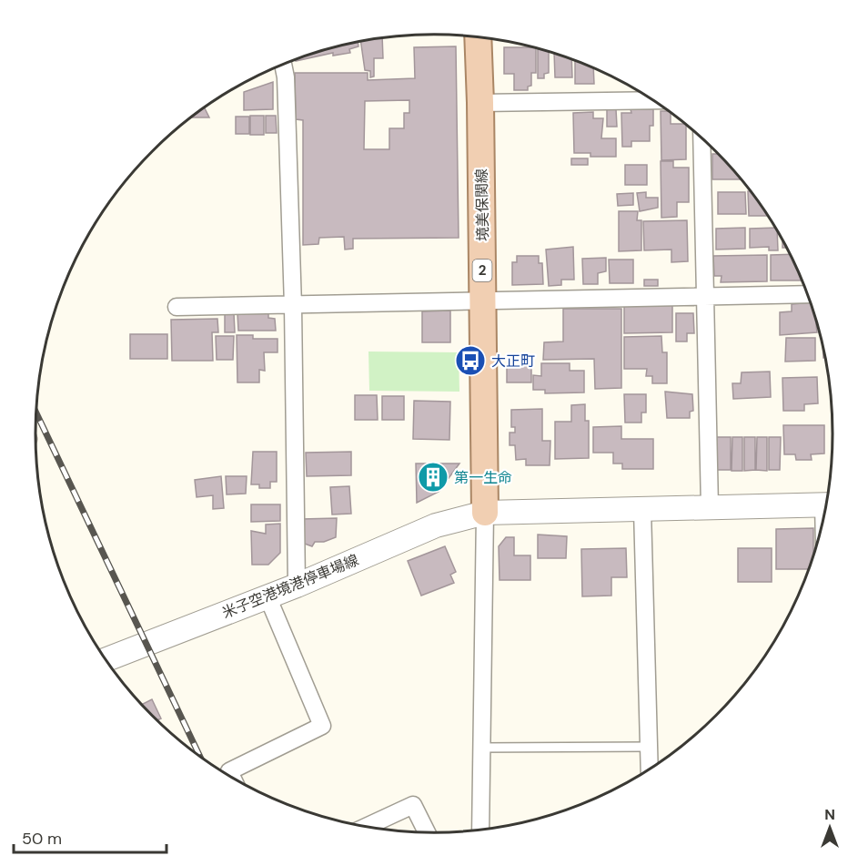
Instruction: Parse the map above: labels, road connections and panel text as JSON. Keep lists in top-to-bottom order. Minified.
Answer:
{"streets":{"main road":["境美保関線","2","米子空港境港停車場線"]},"crossings":[["境美保関線","米子空港境港停車場線"]],"places":{"bus stop":["大正町"],"building":["第一生命"]},"scale_bar":"50 m","north":"top"}
